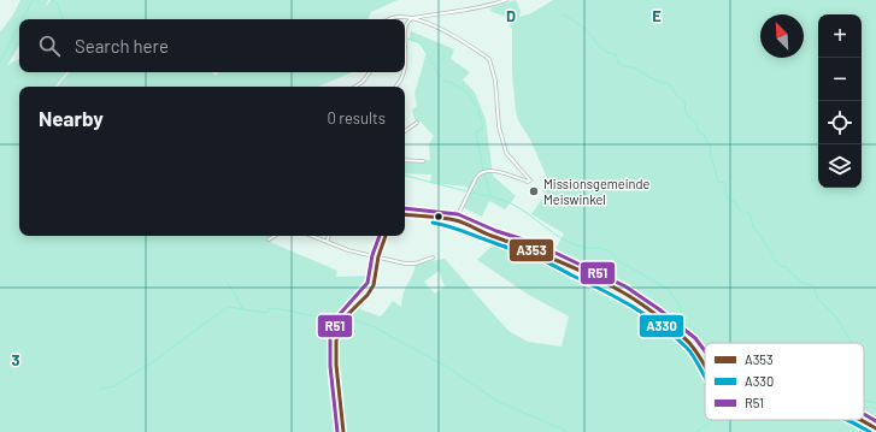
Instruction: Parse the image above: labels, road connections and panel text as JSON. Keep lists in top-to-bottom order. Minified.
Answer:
{"places":["Missionsgemeinde Meiswinkel"],"lines":["transit line R51","transit line A353","transit line A330"],"legend":["A353","A330","R51"],"north":"top left","page":{"map_buttons":["+","−"],"search":"Search here","heading":["Nearby","0 results"]},"grid":{"columns":["D","E"],"rows":["3"]}}
